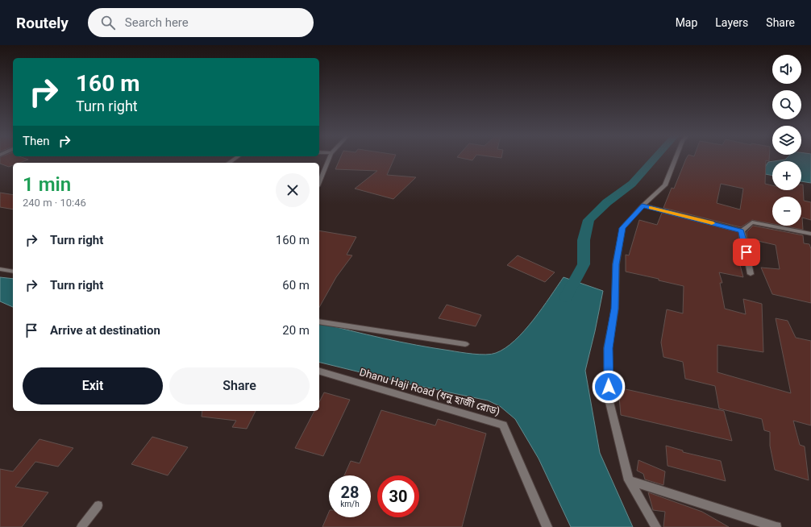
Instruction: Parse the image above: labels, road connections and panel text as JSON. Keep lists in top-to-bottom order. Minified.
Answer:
{"streets":{"street":["Dhanu Haji Road (ধনু হাজী রোড)"]},"page":{"header":"Routely","search":"Search here","nav":["Map","Layers","Share"],"map_buttons":["+","−"],"turn":["160 m","Turn right"],"then":"Then","heading":["1 min","240 m · 10:46"],"list":[{"name":"Turn right","value":"160 m"},{"name":"Turn right","value":"60 m"},{"name":"Arrive at destination","value":"20 m"}],"buttons":["Exit","Share"],"speed":"28 km/h","limit":"30"}}
